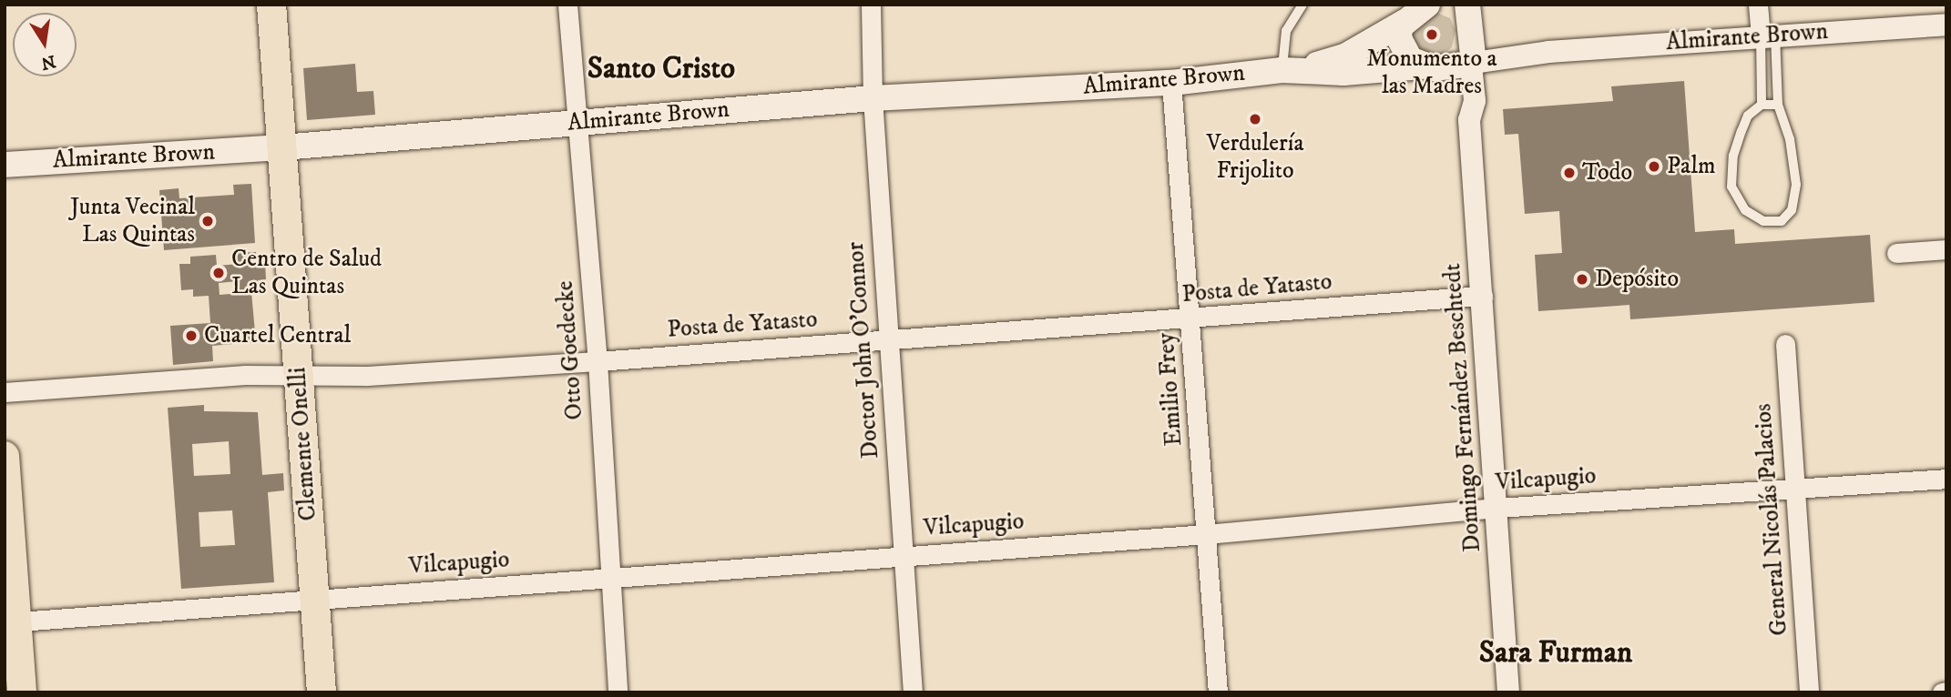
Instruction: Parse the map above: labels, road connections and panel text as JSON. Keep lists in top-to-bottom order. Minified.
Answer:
{"streets":{"main road":["Almirante Brown","Clemente Onelli"],"street":["Posta de Yatasto","Otto Goedecke","Doctor John O'Connor","Emilio Frey","Domingo Fernández Beschtedt","Vilcapugio","General Nicolás Palacios"]},"crossings":[["Almirante Brown","Otto Goedecke"],["Almirante Brown","Doctor John O'Connor"],["Almirante Brown","Emilio Frey"],["Almirante Brown","Domingo Fernández Beschtedt"],["Almirante Brown","Clemente Onelli"],["Posta de Yatasto","Otto Goedecke"],["Posta de Yatasto","Doctor John O'Connor"],["Posta de Yatasto","Emilio Frey"],["Posta de Yatasto","Domingo Fernández Beschtedt"],["Posta de Yatasto","Clemente Onelli"],["Otto Goedecke","Vilcapugio"],["Doctor John O'Connor","Vilcapugio"],["Emilio Frey","Vilcapugio"],["Domingo Fernández Beschtedt","Vilcapugio"],["Clemente Onelli","Vilcapugio"],["Vilcapugio","General Nicolás Palacios"]],"districts":["Santo Cristo","Sara Furman"],"places":["Monumento a las Madres","Verdulería Frijolito","Palm","Todo","Junta Vecinal Las Quintas","Centro de Salud Las Quintas","Depósito","Cuartel Central"],"north":"bottom"}
